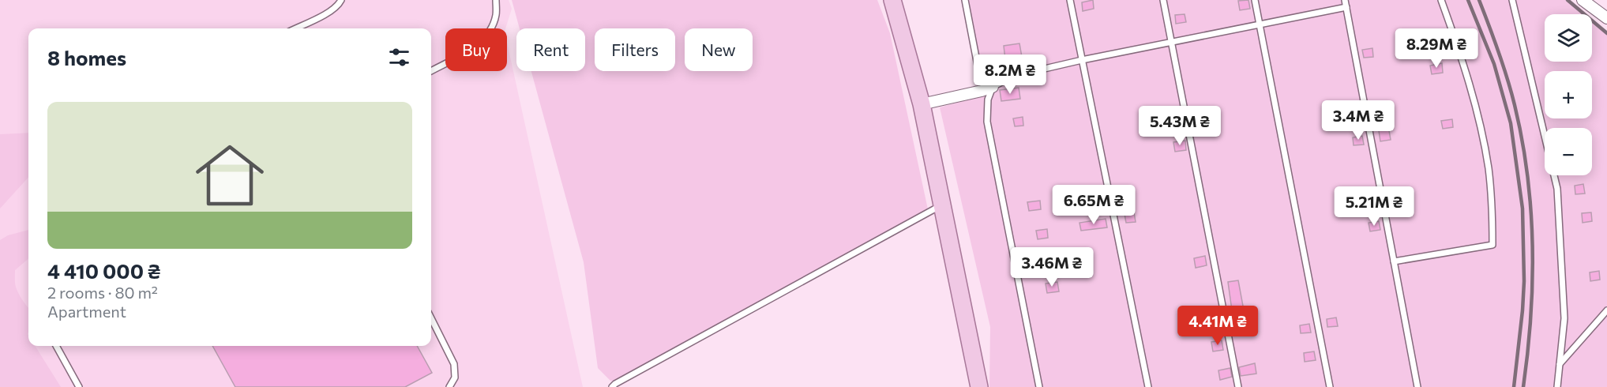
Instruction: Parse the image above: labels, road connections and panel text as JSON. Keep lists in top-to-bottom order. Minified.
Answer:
{"page":{"map_buttons":["+","−"],"price":["8.29M ₴","8.2M ₴","3.4M ₴","5.43M ₴","6.65M ₴","5.21M ₴","3.46M ₴","4.41M ₴"],"chip":["Buy","Rent","Filters","New"],"heading":"8 homes","list":[{"name":"4 410 000 ₴","note":"2 rooms · 80 m² · Apartment"}]}}
